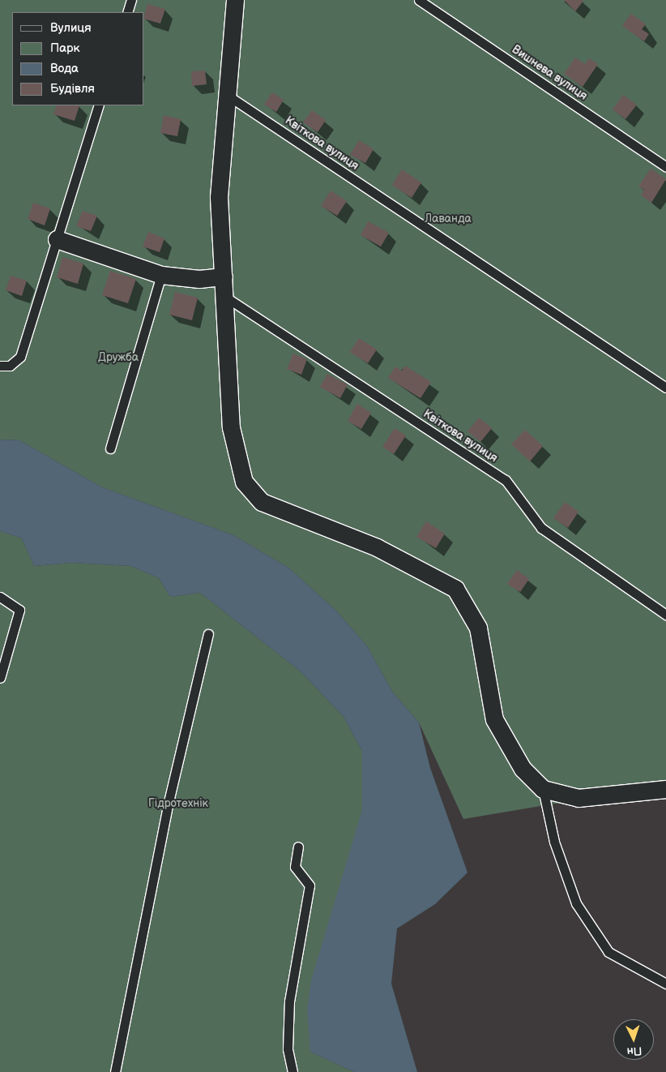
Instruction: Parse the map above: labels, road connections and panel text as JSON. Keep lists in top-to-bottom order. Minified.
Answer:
{"streets":{"lane":["Вишнева вулиця","Квіткова вулиця"]},"parks":["Лаванда","Дружба","Гідротехнік"],"legend":["Вулиця","Парк","Вода","Будівля"],"north":"bottom"}
